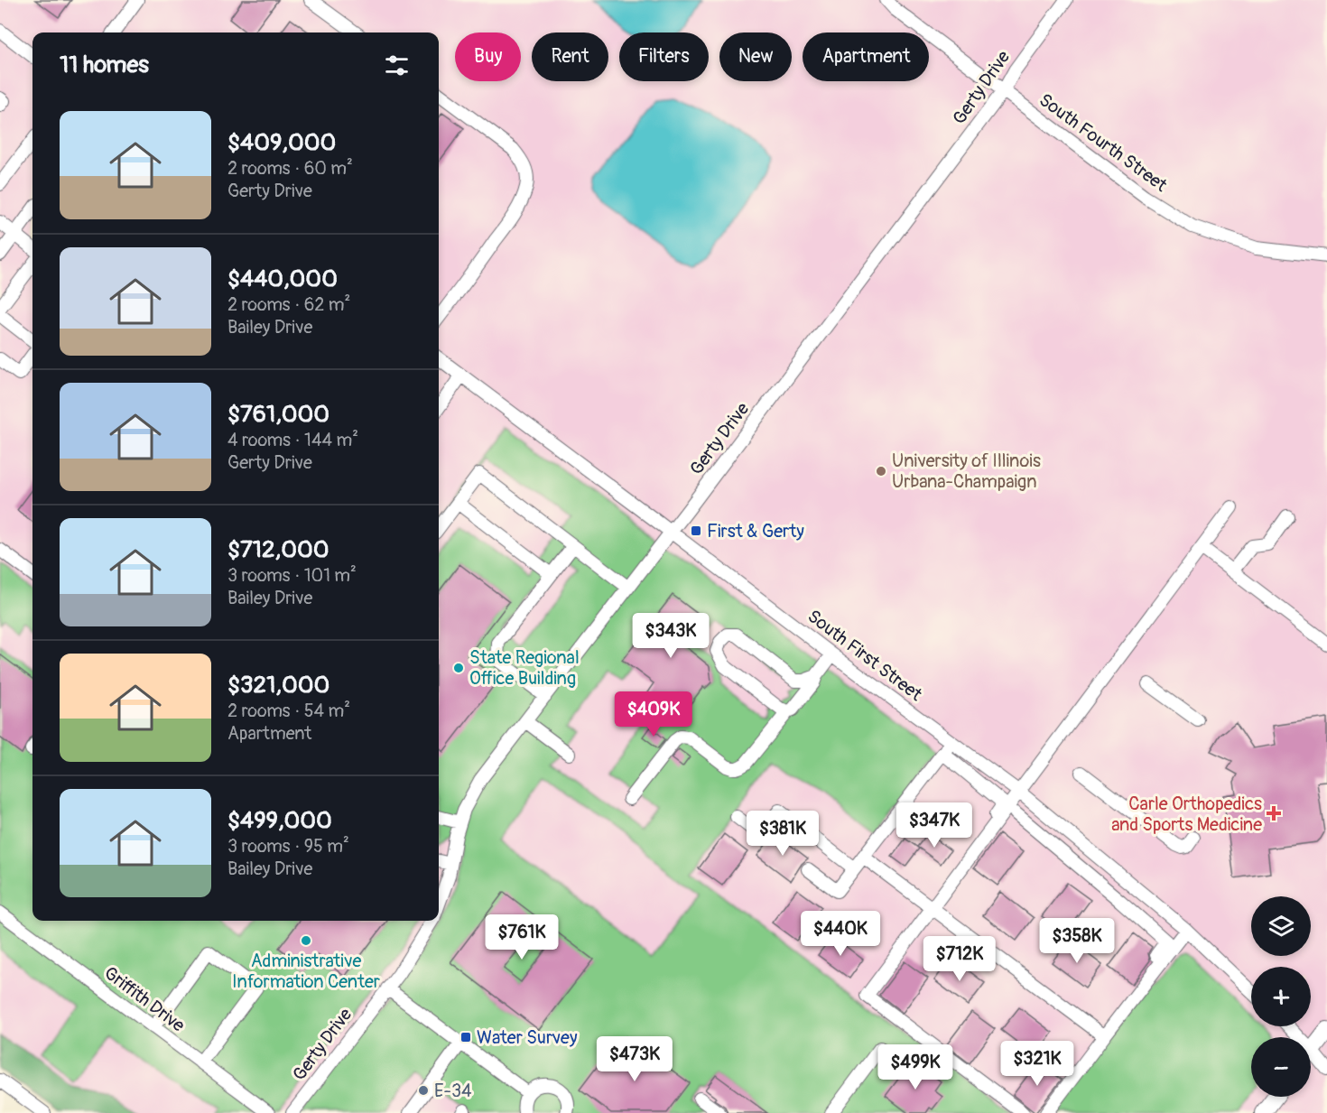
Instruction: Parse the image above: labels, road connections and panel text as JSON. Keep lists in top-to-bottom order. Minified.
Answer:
{"streets":{"street":["Gerty Drive","South Fourth Street","South First Street","Griffith Drive"]},"crossings":[["Gerty Drive","South Fourth Street"],["Gerty Drive","South First Street"]],"places":{"other":["University of Illinois Urbana-Champaign","State Regional Office Building","Administrative Information Center","E-34"],"transit":["First & Gerty","Water Survey"],"health":["Carle Orthopedics and Sports Medicine"]},"page":{"chip":["Buy","Rent","Filters","New","Apartment"],"heading":"11 homes","list":[{"name":"$409,000","note":"2 rooms · 60 m² · Gerty Drive"},{"name":"$440,000","note":"2 rooms · 62 m² · Bailey Drive"},{"name":"$761,000","note":"4 rooms · 144 m² · Gerty Drive"},{"name":"$712,000","note":"3 rooms · 101 m² · Bailey Drive"},{"name":"$321,000","note":"2 rooms · 54 m² · Apartment"},{"name":"$499,000","note":"3 rooms · 95 m² · Bailey Drive"}],"price":["$343K","$409K","$347K","$381K","$440K","$761K","$358K","$712K","$473K","$321K","$499K"],"map_buttons":["+","−"]}}
